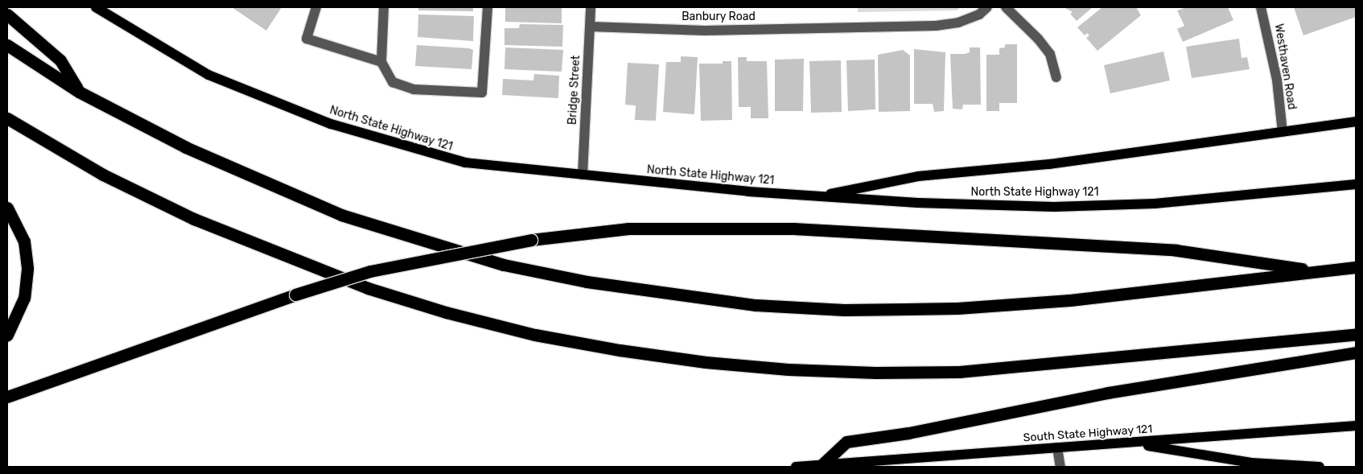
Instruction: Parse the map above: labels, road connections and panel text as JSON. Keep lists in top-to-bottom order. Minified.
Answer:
{"streets":{"main road":["North State Highway 121","South State Highway 121"],"street":["Banbury Road","Westhaven Road","Bridge Street"]},"crossings":[["Banbury Road","Bridge Street"],["Bridge Street","North State Highway 121"]]}
